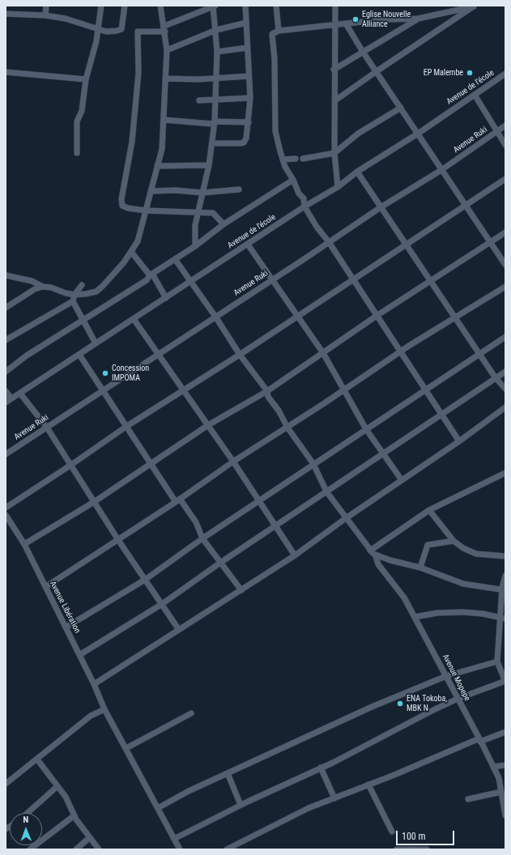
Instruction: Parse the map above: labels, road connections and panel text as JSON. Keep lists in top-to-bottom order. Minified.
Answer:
{"streets":{"street":["Avenue de l'école","Avenue Ruki","Avenue Libération","Avenue Mopepe"]},"crossings":[["Avenue de l'école","Avenue Mopepe"],["Avenue Ruki","Avenue Mopepe"]],"places":["Eglise Nouvelle Alliance","EP Malembe","Concession IMPOMA","ENA Tokoba, MBK N"],"scale_bar":"100 m","north":"top"}
